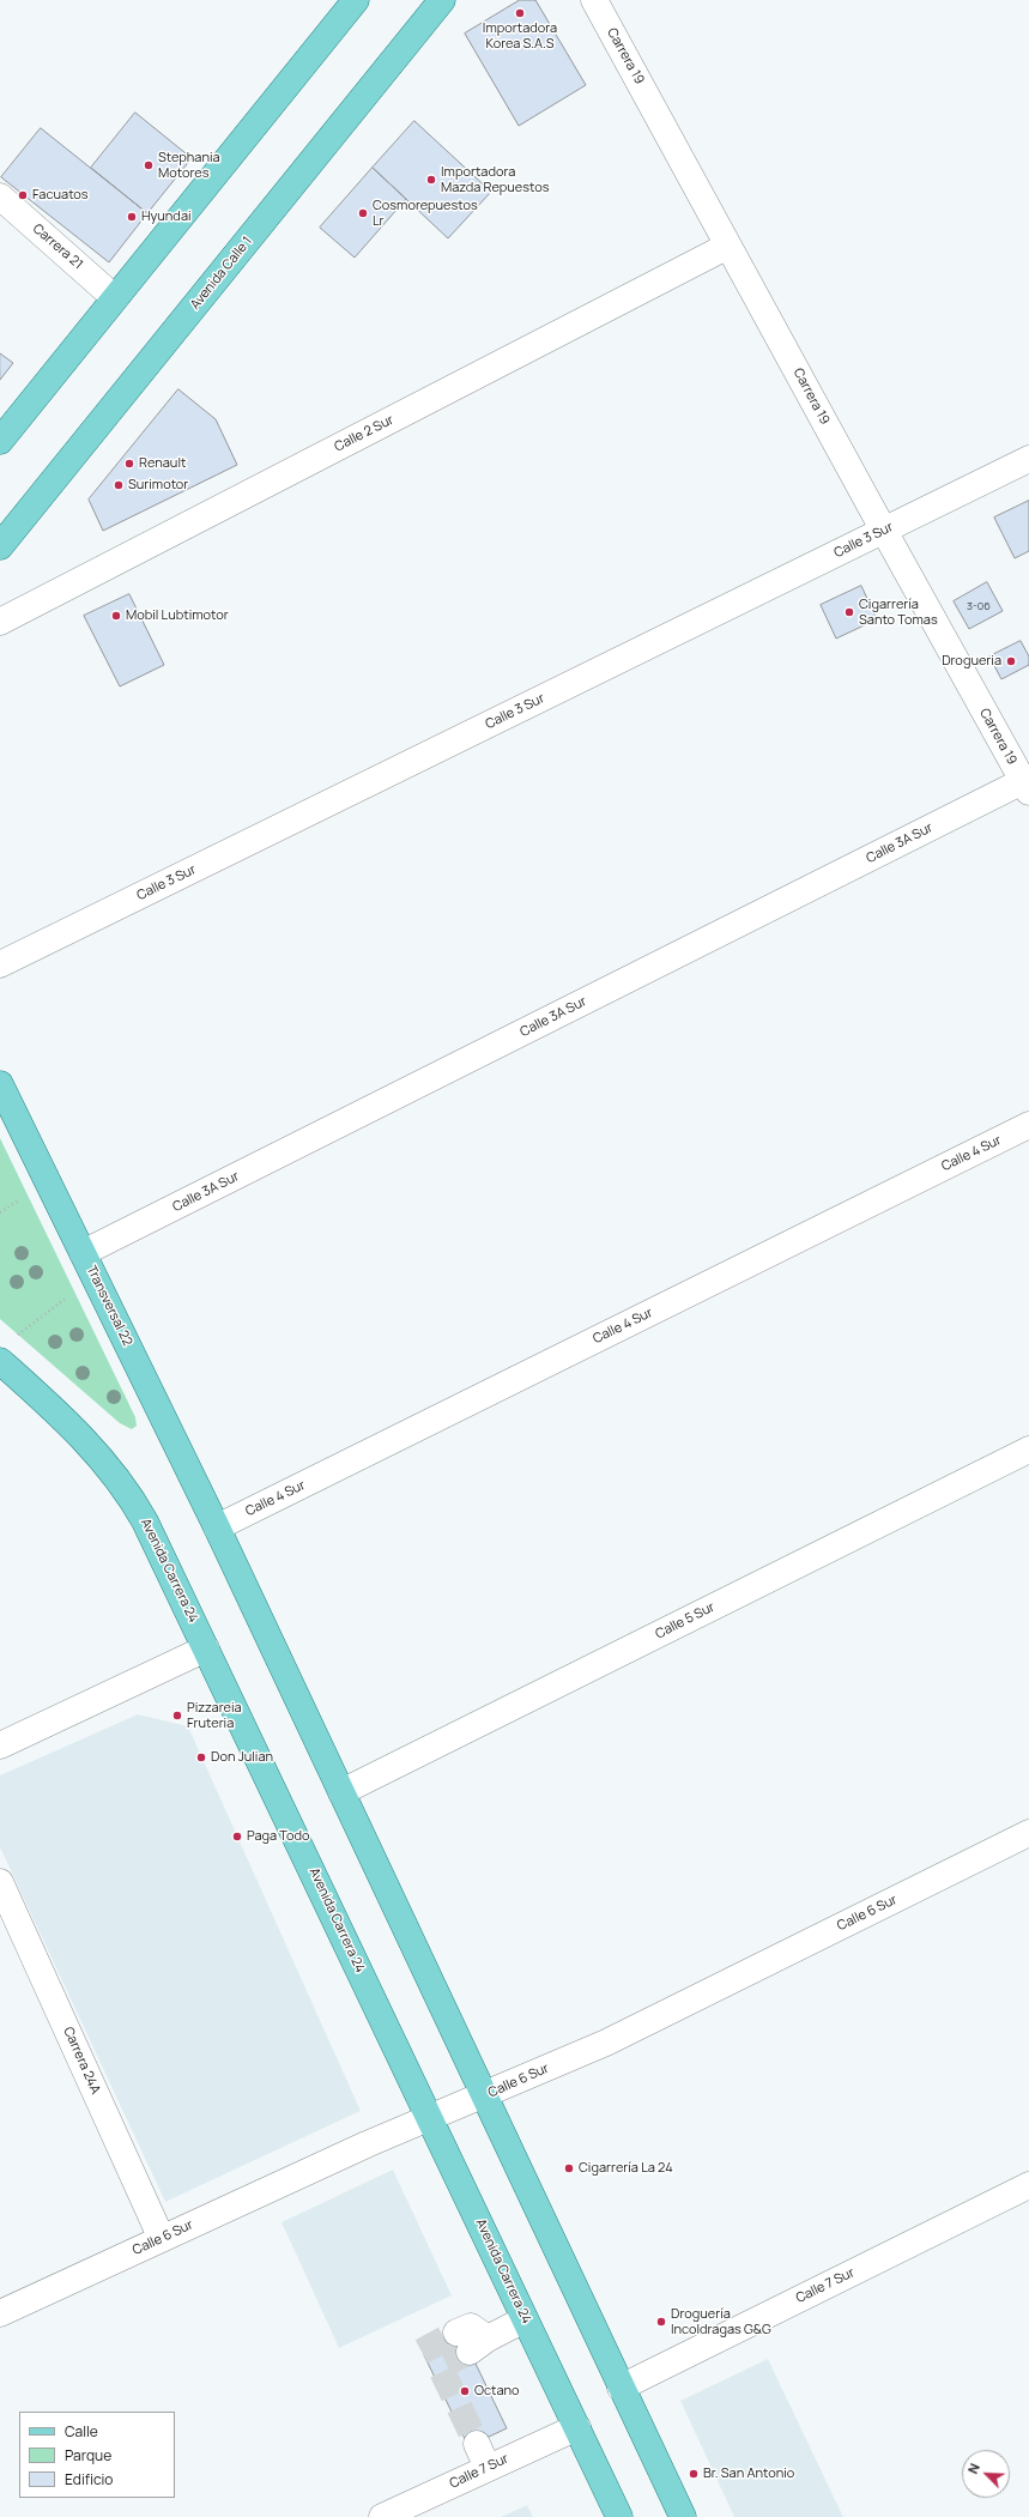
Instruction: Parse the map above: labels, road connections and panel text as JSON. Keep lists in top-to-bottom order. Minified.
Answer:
{"streets":{"main road":["Avenida Calle 1","Transversal 22","Avenida Carrera 24"],"street":["Carrera 19","Carrera 21","Calle 2 Sur","Calle 3 Sur","Calle 3A Sur","Calle 4 Sur","Calle 5 Sur","Calle 6 Sur","Carrera 24A","Calle 7 Sur"]},"crossings":[["Carrera 19","Calle 2 Sur"],["Carrera 19","Calle 3 Sur"],["Carrera 19","Calle 3A Sur"],["Calle 3A Sur","Transversal 22"],["Calle 4 Sur","Transversal 22"],["Avenida Carrera 24","Calle 6 Sur"],["Avenida Carrera 24","Calle 7 Sur"],["Calle 6 Sur","Carrera 24A"]],"places":["Importadora Korea S.A.S","Stephania Motores","Importadora Mazda Repuestos","Facuatos","Cosmorepuestos Lr","Hyundai","Renault","Surimotor","Cigarrería Santo Tomas","Mobil Lubtimotor","Drogueria","Pizzareia Fruteria","Don Julian","Paga Todo","Cigarrería La 24","Droguería Incoldragas G&G","Octano","Br. San Antonio"],"house_numbers":["3-06"],"legend":["Calle","Parque","Edificio"],"north":"top left"}
